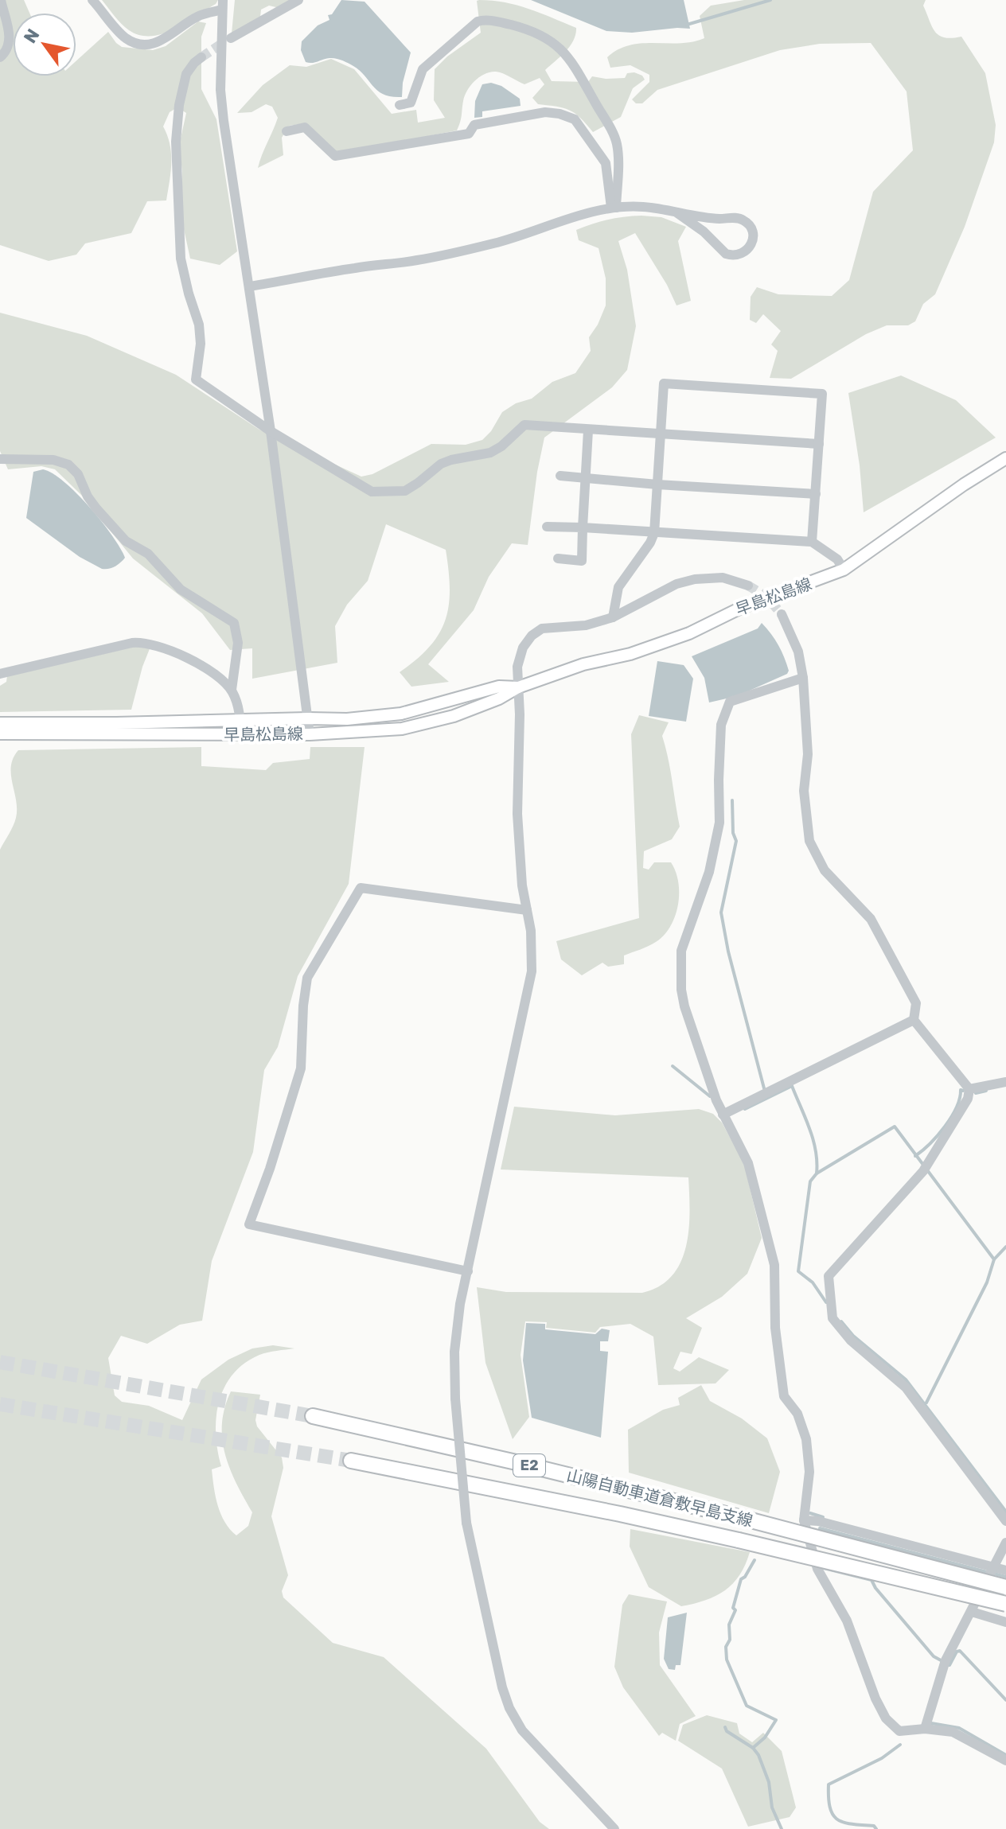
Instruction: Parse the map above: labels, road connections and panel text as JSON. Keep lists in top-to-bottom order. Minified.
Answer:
{"streets":{"highway":["E2","山陽自動車道倉敷早島支線"],"main road":["早島松島線"]},"north":"top left"}
